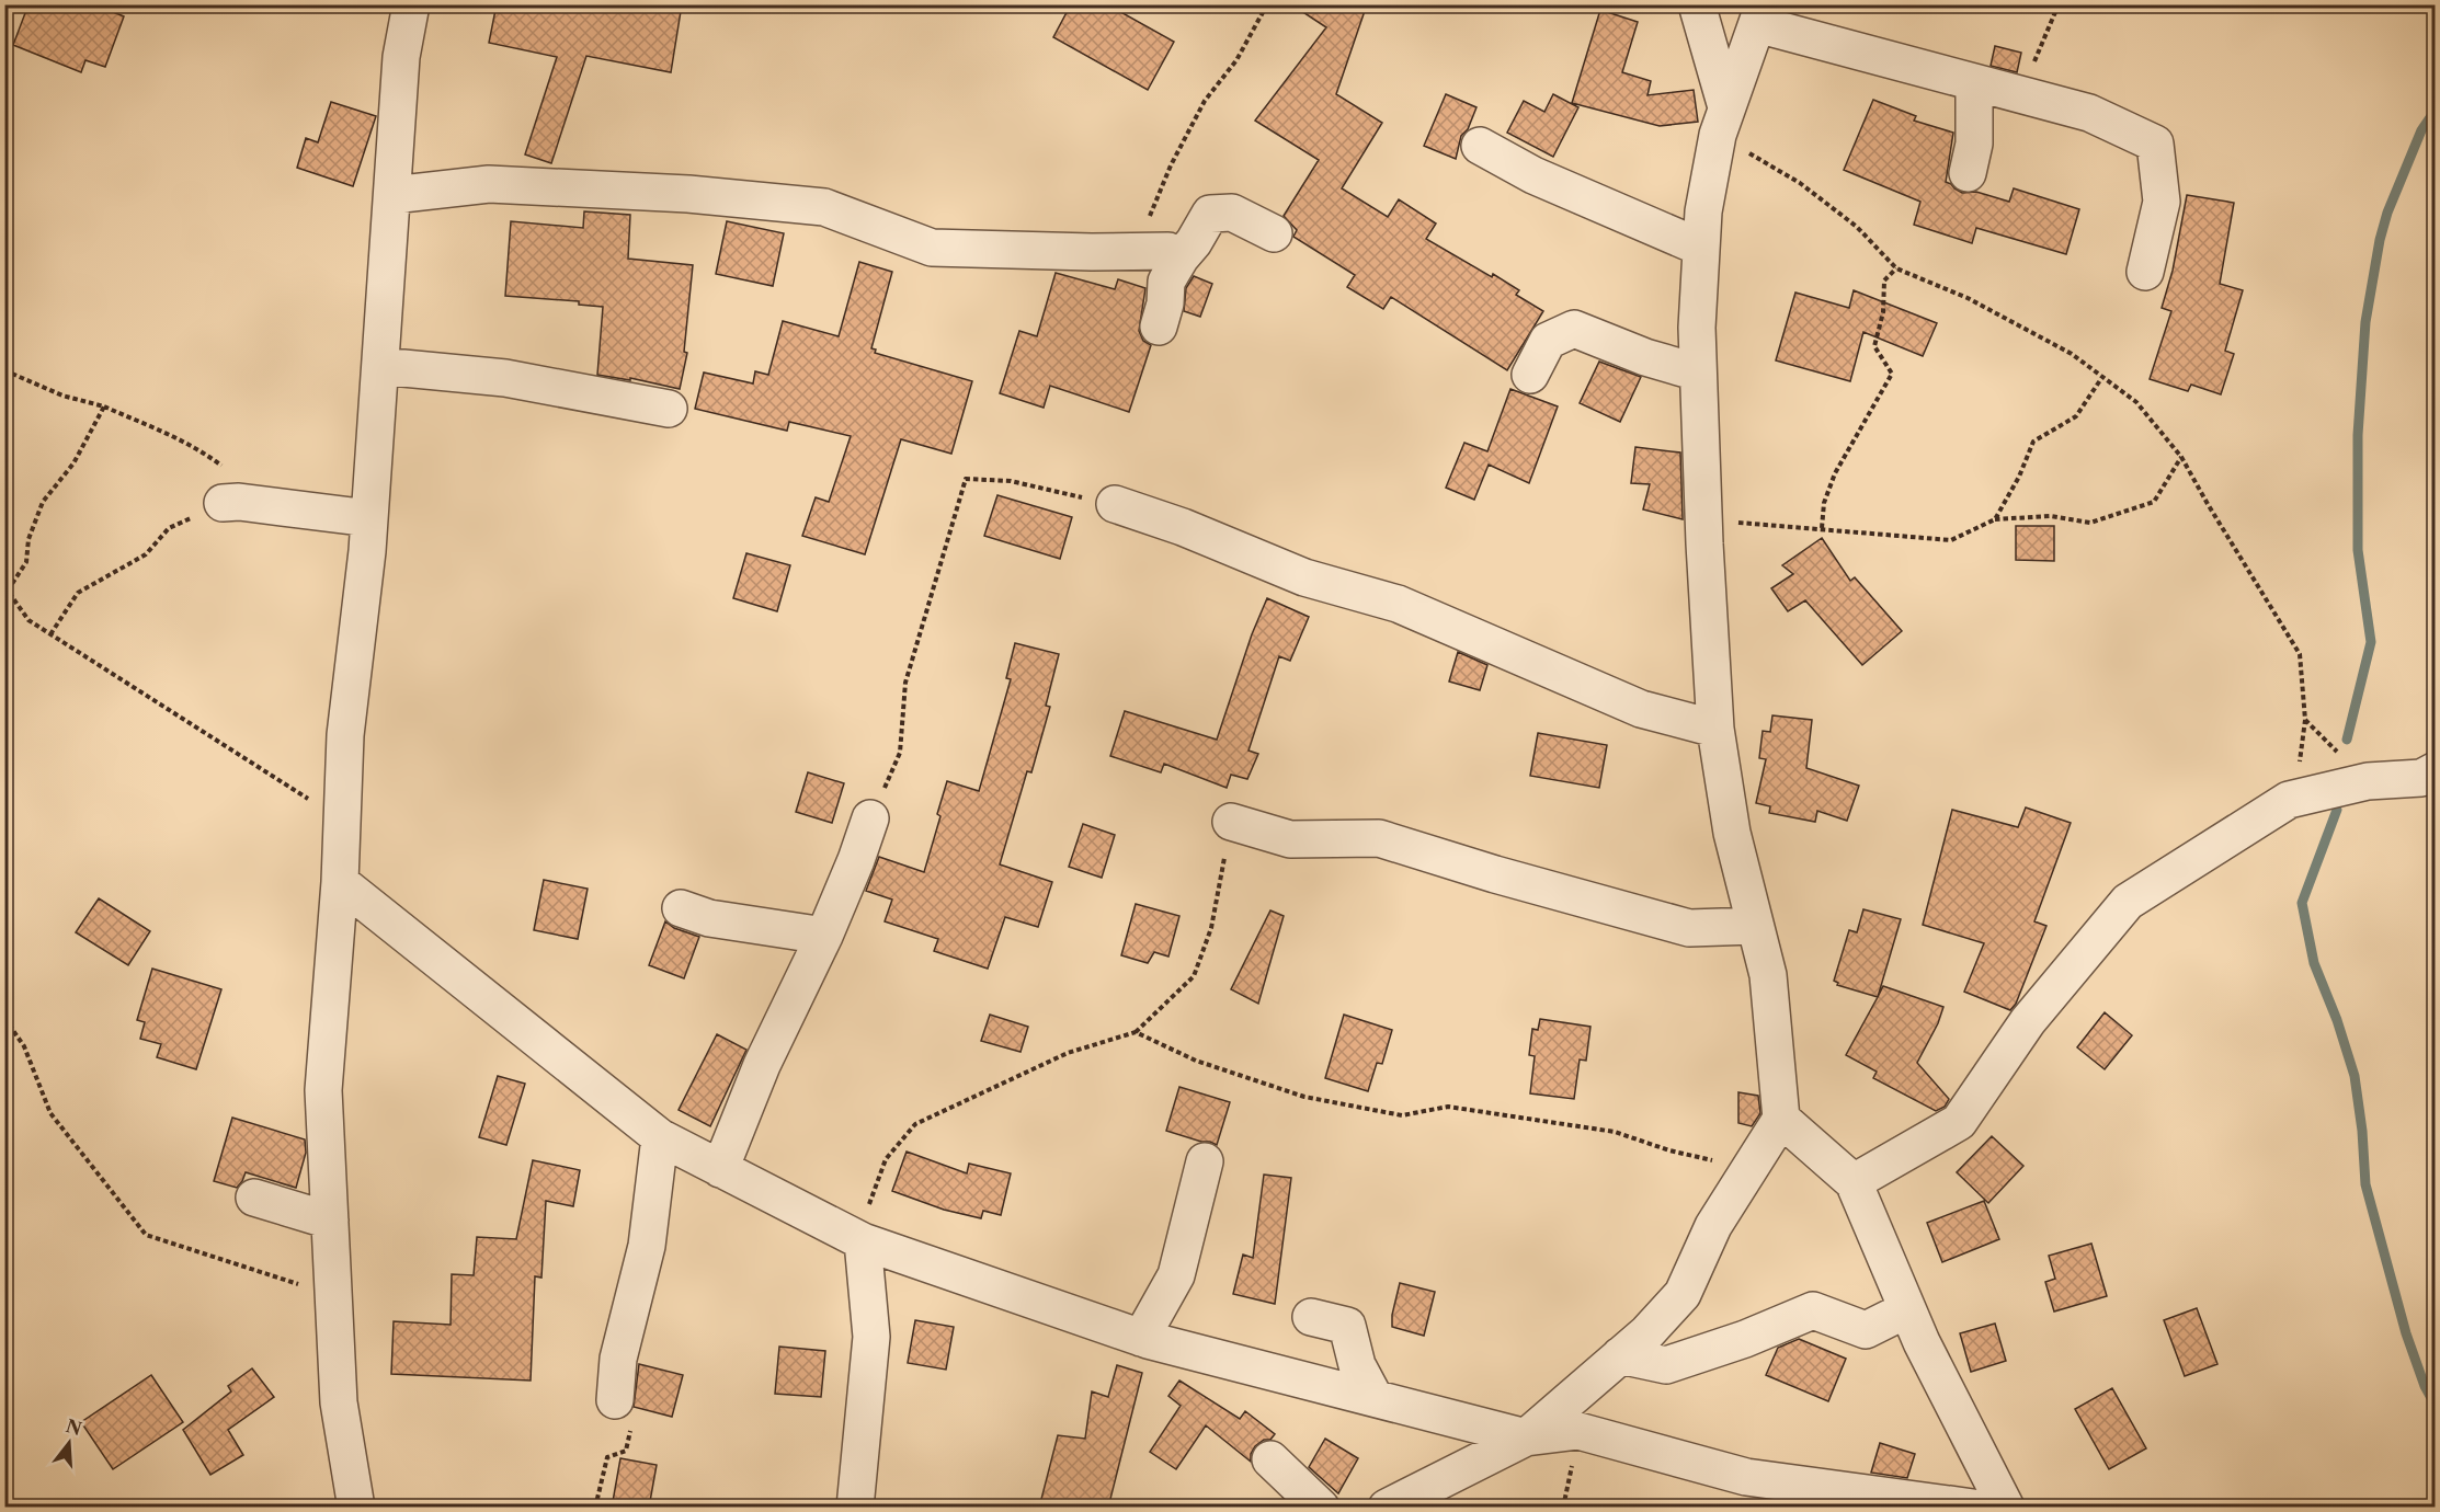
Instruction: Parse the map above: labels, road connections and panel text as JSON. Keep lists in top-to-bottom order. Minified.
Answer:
{"north":"top"}
